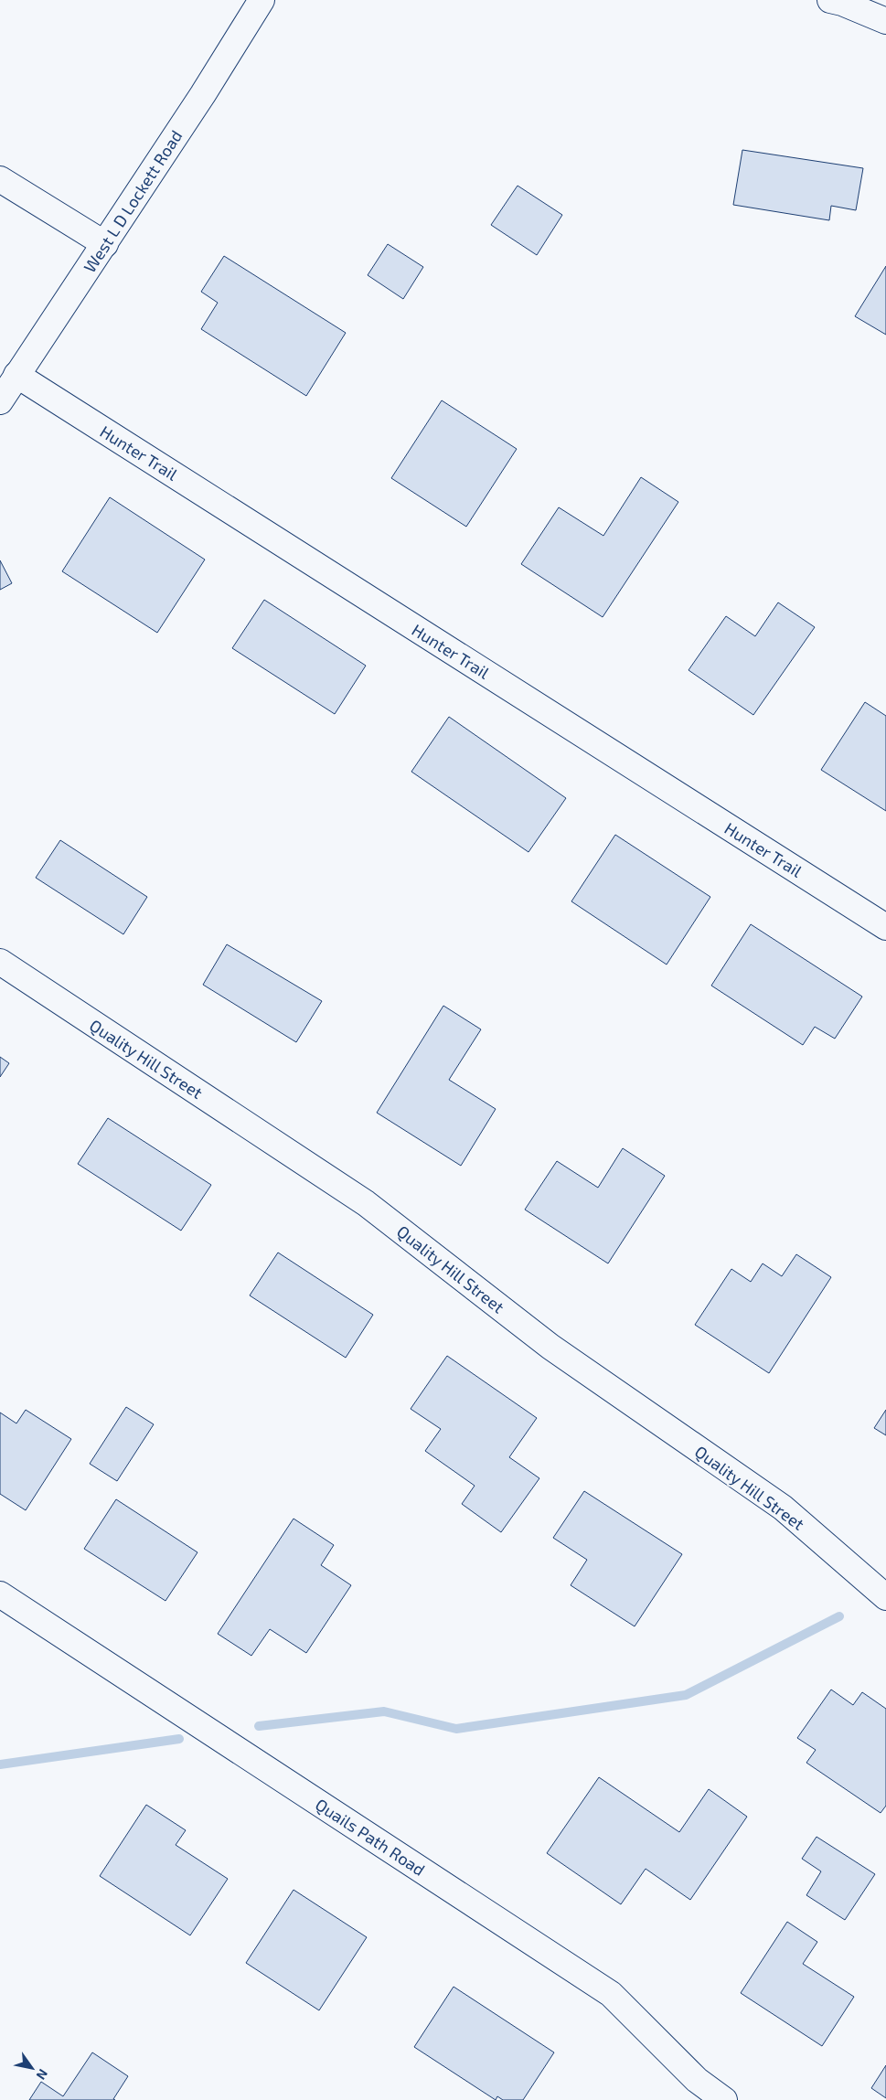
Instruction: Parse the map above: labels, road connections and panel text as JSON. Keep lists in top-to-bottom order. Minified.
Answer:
{"streets":{"street":["West L D Lockett Road","Hunter Trail","Quality Hill Street","Quails Path Road"]},"crossings":[["West L D Lockett Road","Hunter Trail"]],"north":"bottom right"}
